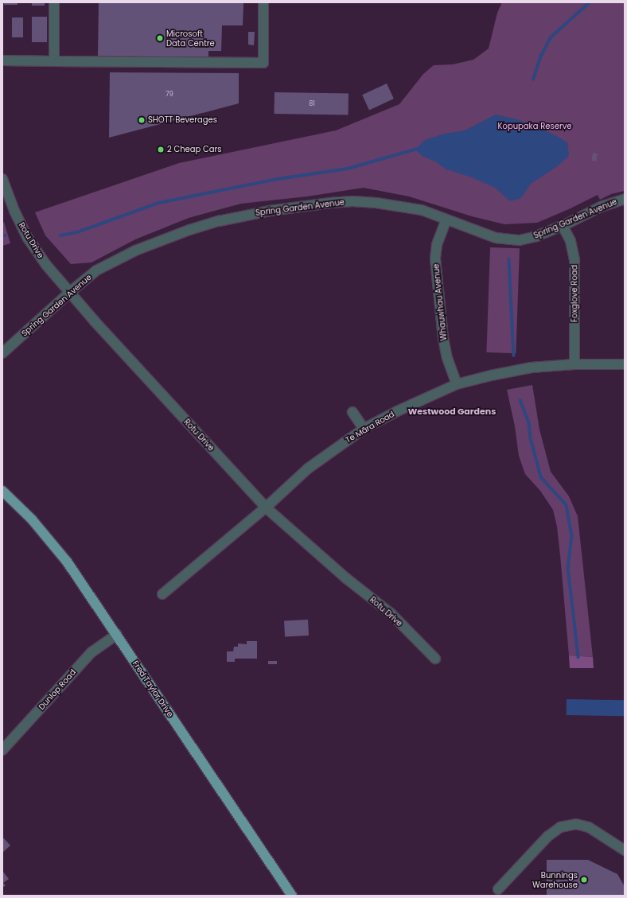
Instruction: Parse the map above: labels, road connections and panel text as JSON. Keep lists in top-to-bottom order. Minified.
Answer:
{"streets":{"main road":["Fred Taylor Drive"],"street":["Spring Garden Avenue","Rotu Drive","Foxglove Road","Whauwhau Avenue","Te Māra Road","Dunlop Road"]},"crossings":[["Spring Garden Avenue","Rotu Drive"],["Spring Garden Avenue","Foxglove Road"],["Spring Garden Avenue","Whauwhau Avenue"],["Rotu Drive","Te Māra Road"],["Foxglove Road","Te Māra Road"],["Whauwhau Avenue","Te Māra Road"],["Fred Taylor Drive","Dunlop Road"]],"districts":["Westwood Gardens"],"parks":["Kopupaka Reserve"],"places":["Microsoft Data Centre","SHOTT Beverages","2 Cheap Cars","Bunnings Warehouse"],"house_numbers":["79","81"]}
